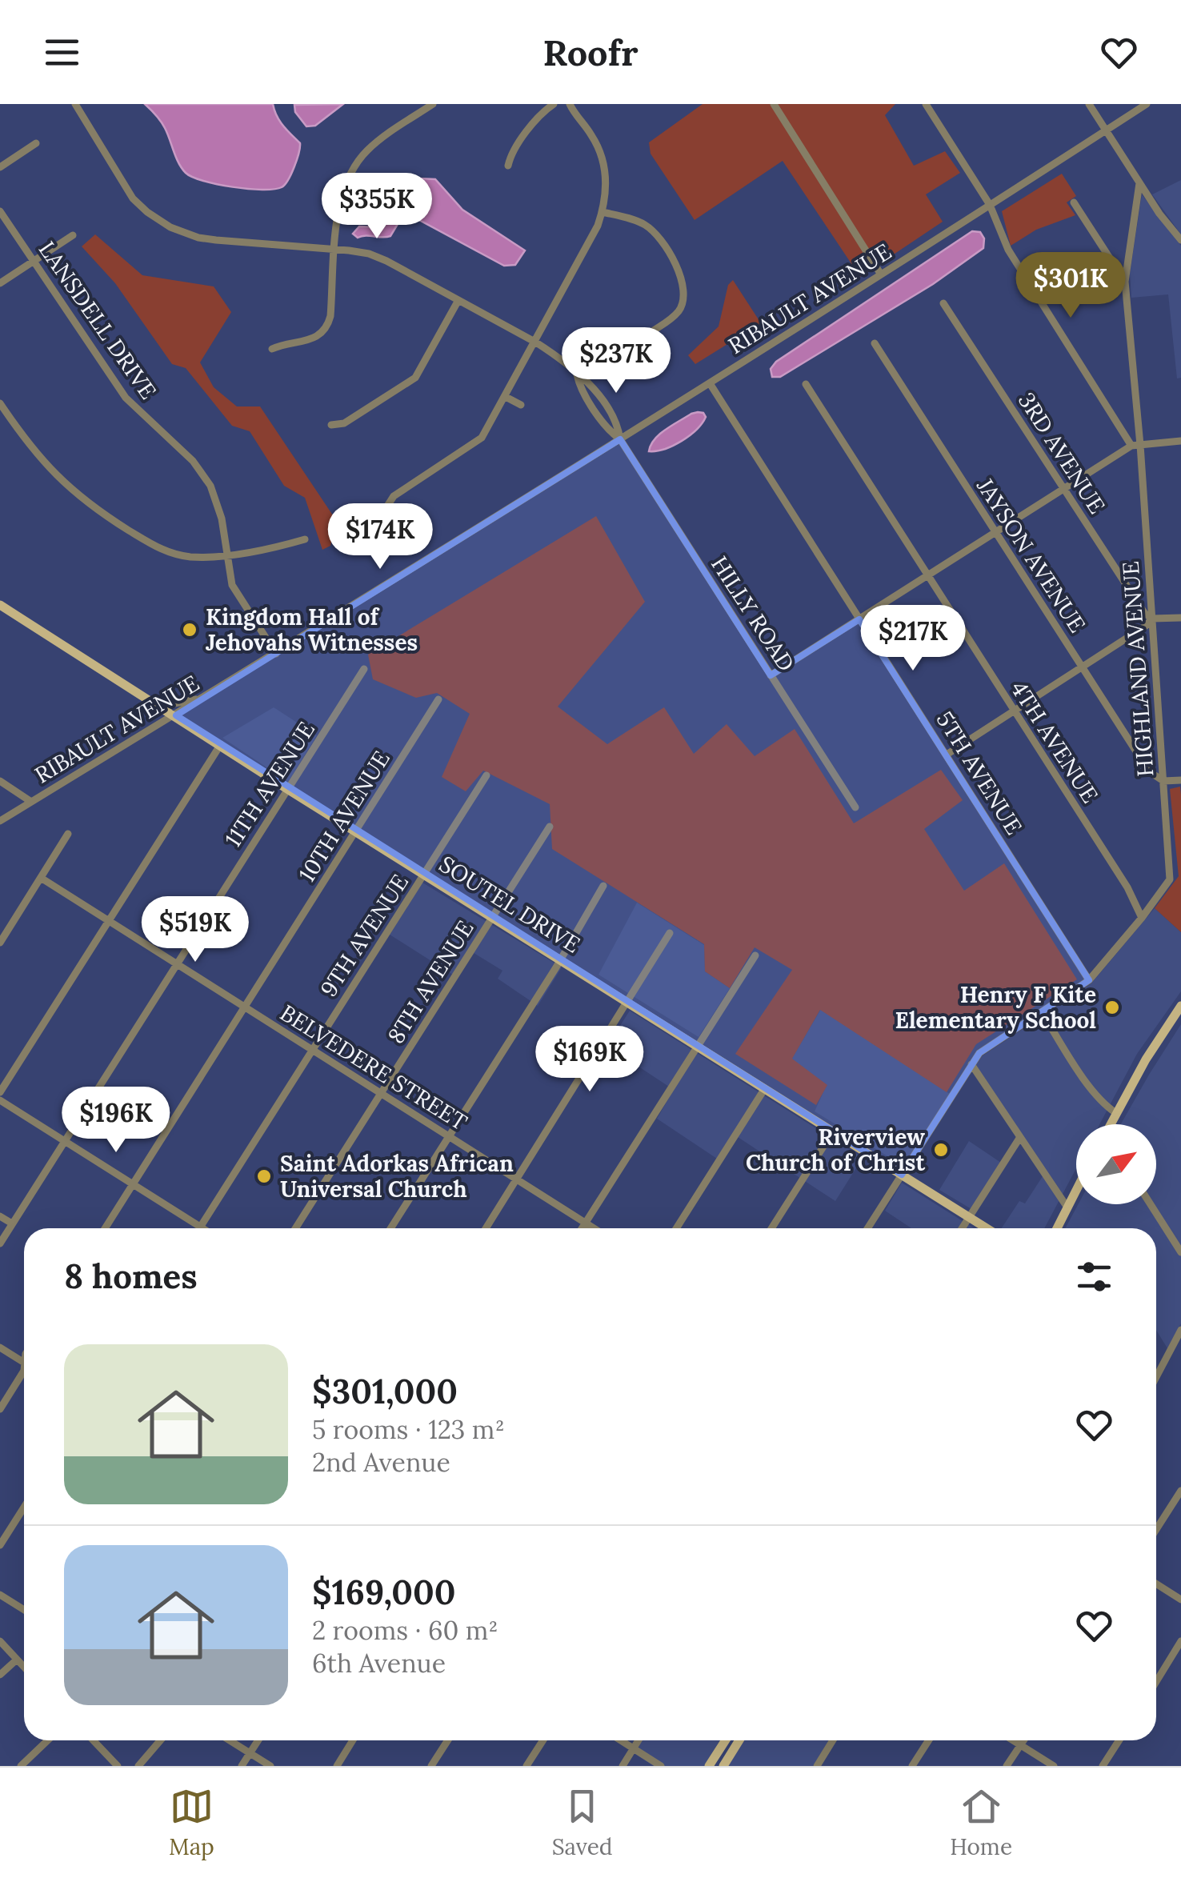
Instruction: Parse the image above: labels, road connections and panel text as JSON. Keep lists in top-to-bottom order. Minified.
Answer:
{"streets":{"main road":["SOUTEL DRIVE"],"street":["RIBAULT AVENUE","LANSDELL DRIVE","3RD AVENUE","JAYSON AVENUE","HILLY ROAD","HIGHLAND AVENUE","4TH AVENUE","5TH AVENUE","11TH AVENUE","10TH AVENUE","9TH AVENUE","8TH AVENUE","BELVEDERE STREET"]},"crossings":[["RIBAULT AVENUE","LANSDELL DRIVE"],["RIBAULT AVENUE","HILLY ROAD"],["RIBAULT AVENUE","5TH AVENUE"],["RIBAULT AVENUE","SOUTEL DRIVE"],["3RD AVENUE","HIGHLAND AVENUE"],["JAYSON AVENUE","HIGHLAND AVENUE"],["HIGHLAND AVENUE","4TH AVENUE"],["HIGHLAND AVENUE","5TH AVENUE"],["HIGHLAND AVENUE","SOUTEL DRIVE"],["11TH AVENUE","SOUTEL DRIVE"],["11TH AVENUE","BELVEDERE STREET"],["10TH AVENUE","SOUTEL DRIVE"],["10TH AVENUE","BELVEDERE STREET"],["SOUTEL DRIVE","9TH AVENUE"],["SOUTEL DRIVE","8TH AVENUE"],["9TH AVENUE","BELVEDERE STREET"],["8TH AVENUE","BELVEDERE STREET"]],"places":["Kingdom Hall of Jehovahs Witnesses","Henry F Kite Elementary School","Riverview Church of Christ","Saint Adorkas African Universal Church"],"north":"top right","page":{"header":"Roofr","price":["$355K","$301K","$237K","$174K","$217K","$519K","$169K","$196K"],"heading":"8 homes","list":[{"name":"$301,000","note":"5 rooms · 123 m² · 2nd Avenue"},{"name":"$169,000","note":"2 rooms · 60 m² · 6th Avenue"}],"tabs":["Map","Saved","Home"]}}
